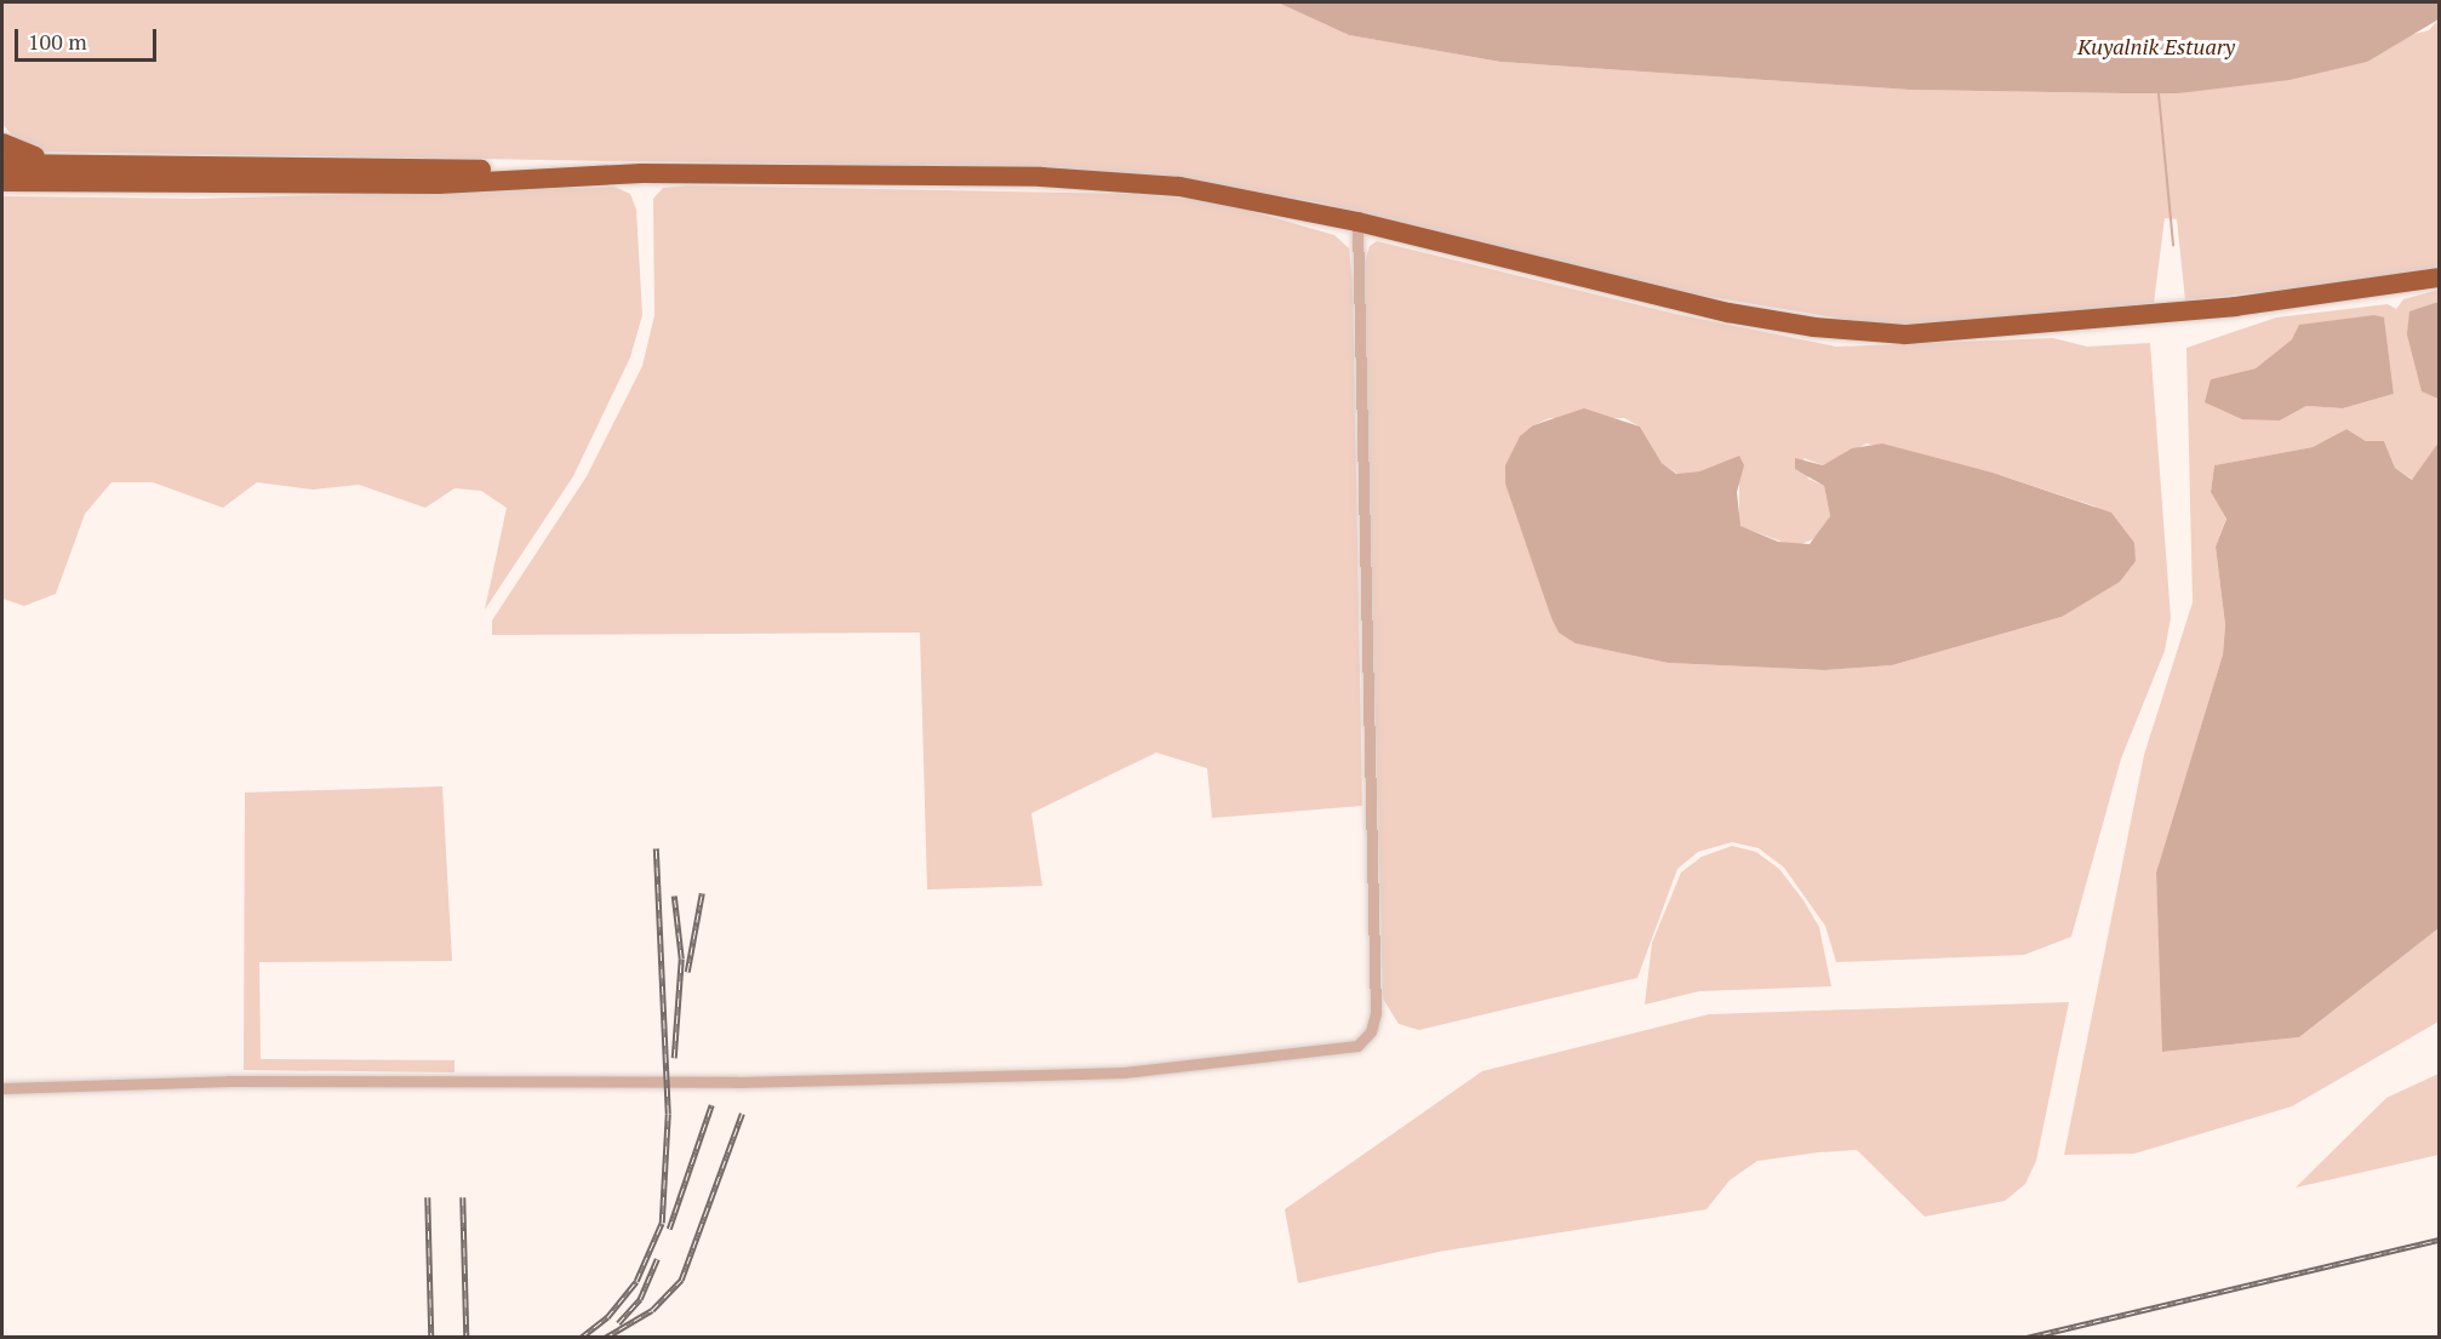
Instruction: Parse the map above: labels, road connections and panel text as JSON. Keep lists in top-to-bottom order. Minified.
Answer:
{"water":["Kuyalnik Estuary"],"scale_bar":"100 m"}
